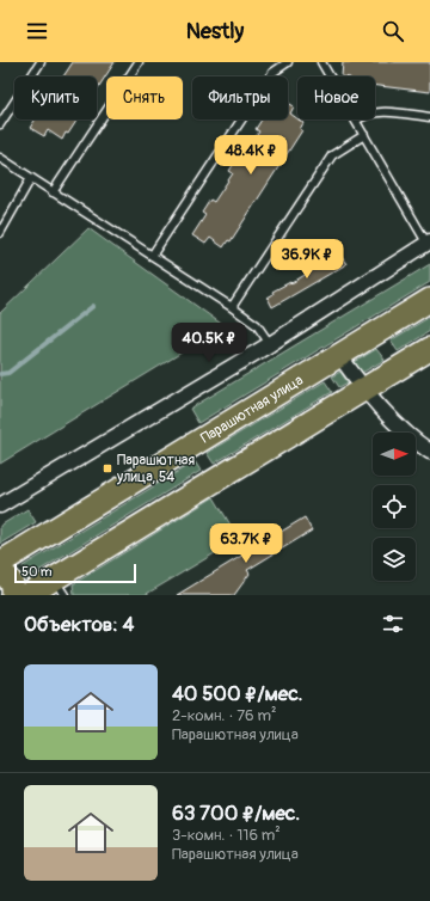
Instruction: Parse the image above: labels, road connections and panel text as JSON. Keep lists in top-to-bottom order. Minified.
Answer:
{"streets":{"main road":["Парашютная улица"]},"places":{"transit":["Парашютная улица, 54"]},"scale_bar":"50 m","north":"right","page":{"header":"Nestly","chip":["Купить","Снять","Фильтры","Новое"],"price":["48.4K ₽","36.9K ₽","40.5K ₽","63.7K ₽"],"scale":"50 m","heading":"Объектов: 4","list":[{"name":"40 500 ₽/мес.","note":"2-комн. · 76 m² · Парашютная улица"},{"name":"63 700 ₽/мес.","note":"3-комн. · 116 m² · Парашютная улица"}]}}
